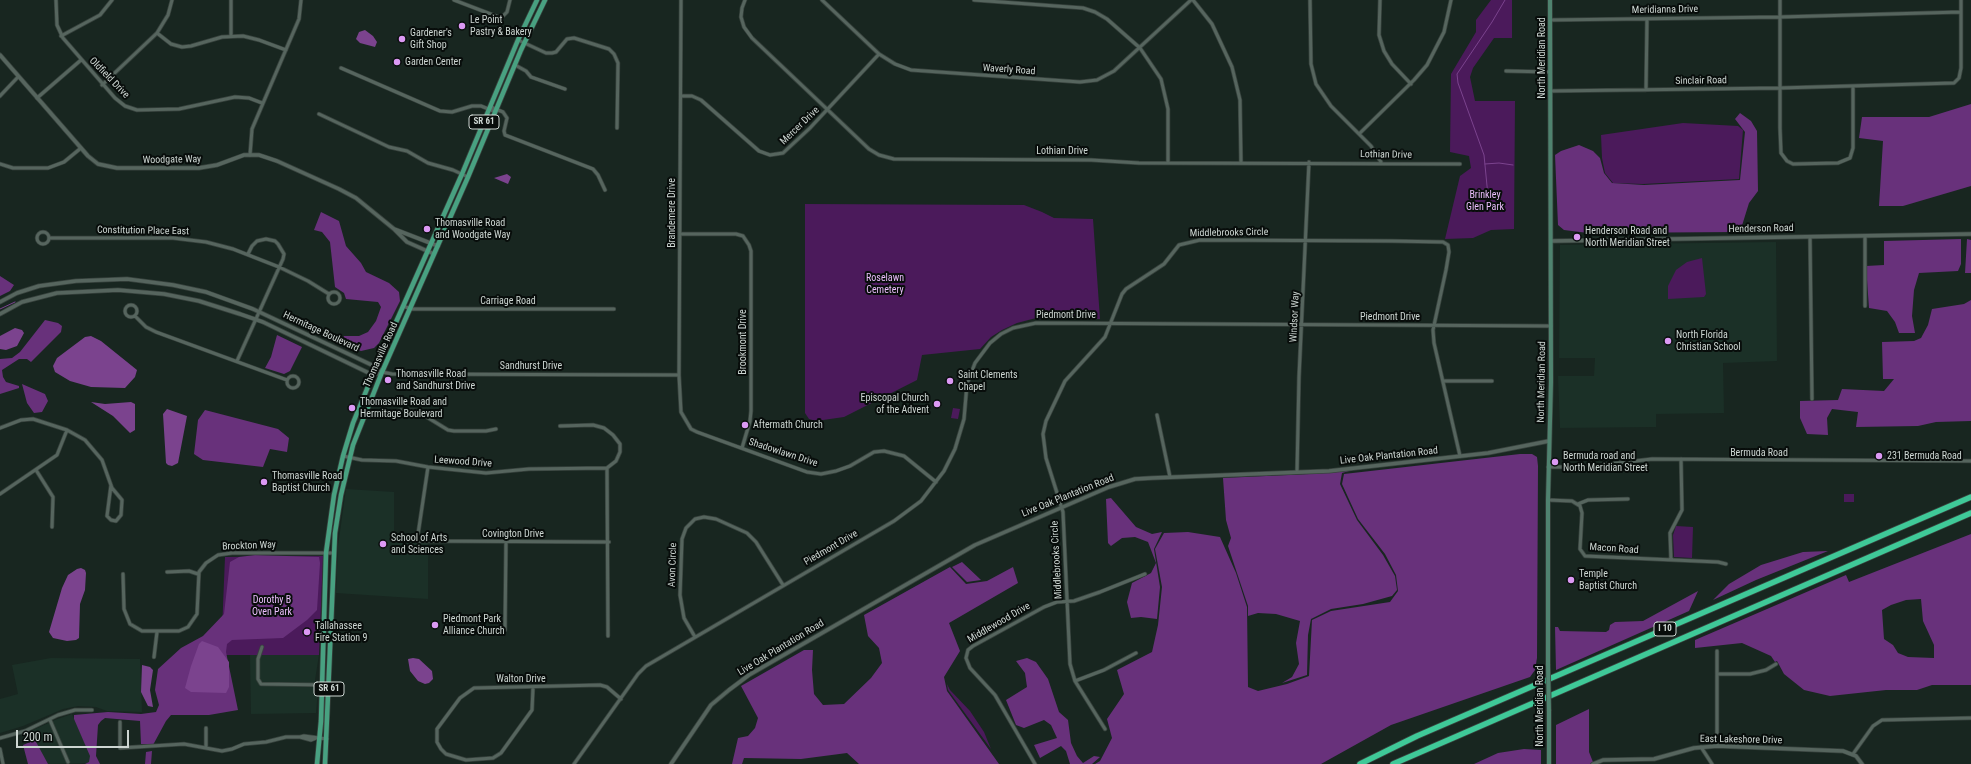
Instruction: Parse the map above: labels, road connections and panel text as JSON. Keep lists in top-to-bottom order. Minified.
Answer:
{"streets":{"highway":["I 10"],"main road":["North Meridian Road","SR 61","Thomasville Road"],"street":["Meridianna Drive","Waverly Road","Oldfield Drive","Sinclair Road","Mercer Drive","Lothian Drive","Woodgate Way","Brandemere Drive","Henderson Road","Constitution Place East","Middlebrooks Circle","Carriage Road","Piedmont Drive","Windsor Way","Hermitage Boulevard","Brookmont Drive","Sandhurst Drive","Shadowlawn Drive","Bermuda Road","Live Oak Plantation Road","Leewood Drive","Covington Drive","Brockton Way","Macon Road","Avon Circle","Middlewood Drive","Walton Drive","East Lakeshore Drive"]},"crossings":[["Meridianna Drive","North Meridian Road"],["Meridianna Drive","Sinclair Road"],["North Meridian Road","Sinclair Road"],["North Meridian Road","Henderson Road"],["North Meridian Road","Piedmont Drive"],["North Meridian Road","Bermuda Road"],["North Meridian Road","Live Oak Plantation Road"],["Waverly Road","Mercer Drive"],["Mercer Drive","Lothian Drive"],["Mercer Drive","Brandemere Drive"],["Lothian Drive","Windsor Way"],["Woodgate Way","Thomasville Road"],["Brandemere Drive","Brookmont Drive"],["Brandemere Drive","Sandhurst Drive"],["Brandemere Drive","Shadowlawn Drive"],["Middlebrooks Circle","Piedmont Drive"],["Middlebrooks Circle","Windsor Way"],["Middlebrooks Circle","Live Oak Plantation Road"],["Middlebrooks Circle","Middlewood Drive"],["Carriage Road","Thomasville Road"],["Piedmont Drive","Windsor Way"],["Piedmont Drive","Shadowlawn Drive"],["Piedmont Drive","Avon Circle"],["Piedmont Drive","Walton Drive"],["Windsor Way","Live Oak Plantation Road"],["Hermitage Boulevard","Thomasville Road"],["Hermitage Boulevard","Sandhurst Drive"],["Brookmont Drive","Shadowlawn Drive"],["Thomasville Road","Sandhurst Drive"],["Thomasville Road","Leewood Drive"],["Thomasville Road","Brockton Way"],["Leewood Drive","Covington Drive"]],"parks":["Brinkley Glen Park","Roselawn Cemetery","Dorothy B Oven Park"],"places":["Le Point Pastry & Bakery","Gardener's Gift Shop","Garden Center","Thomasville Road and Woodgate Way","Henderson Road and North Meridian Street","North Florida Christian School","Thomasville Road and Sandhurst Drive","Saint Clements Chapel","Episcopal Church of the Advent","Thomasville Road and Hermitage Boulevard","Aftermath Church","231 Bermuda Road","Bermuda road and North Meridian Street","Thomasville Road Baptist Church","School of Arts and Sciences","Temple Baptist Church","Piedmont Park Alliance Church","Tallahassee Fire Station 9"],"scale_bar":"200 m"}
